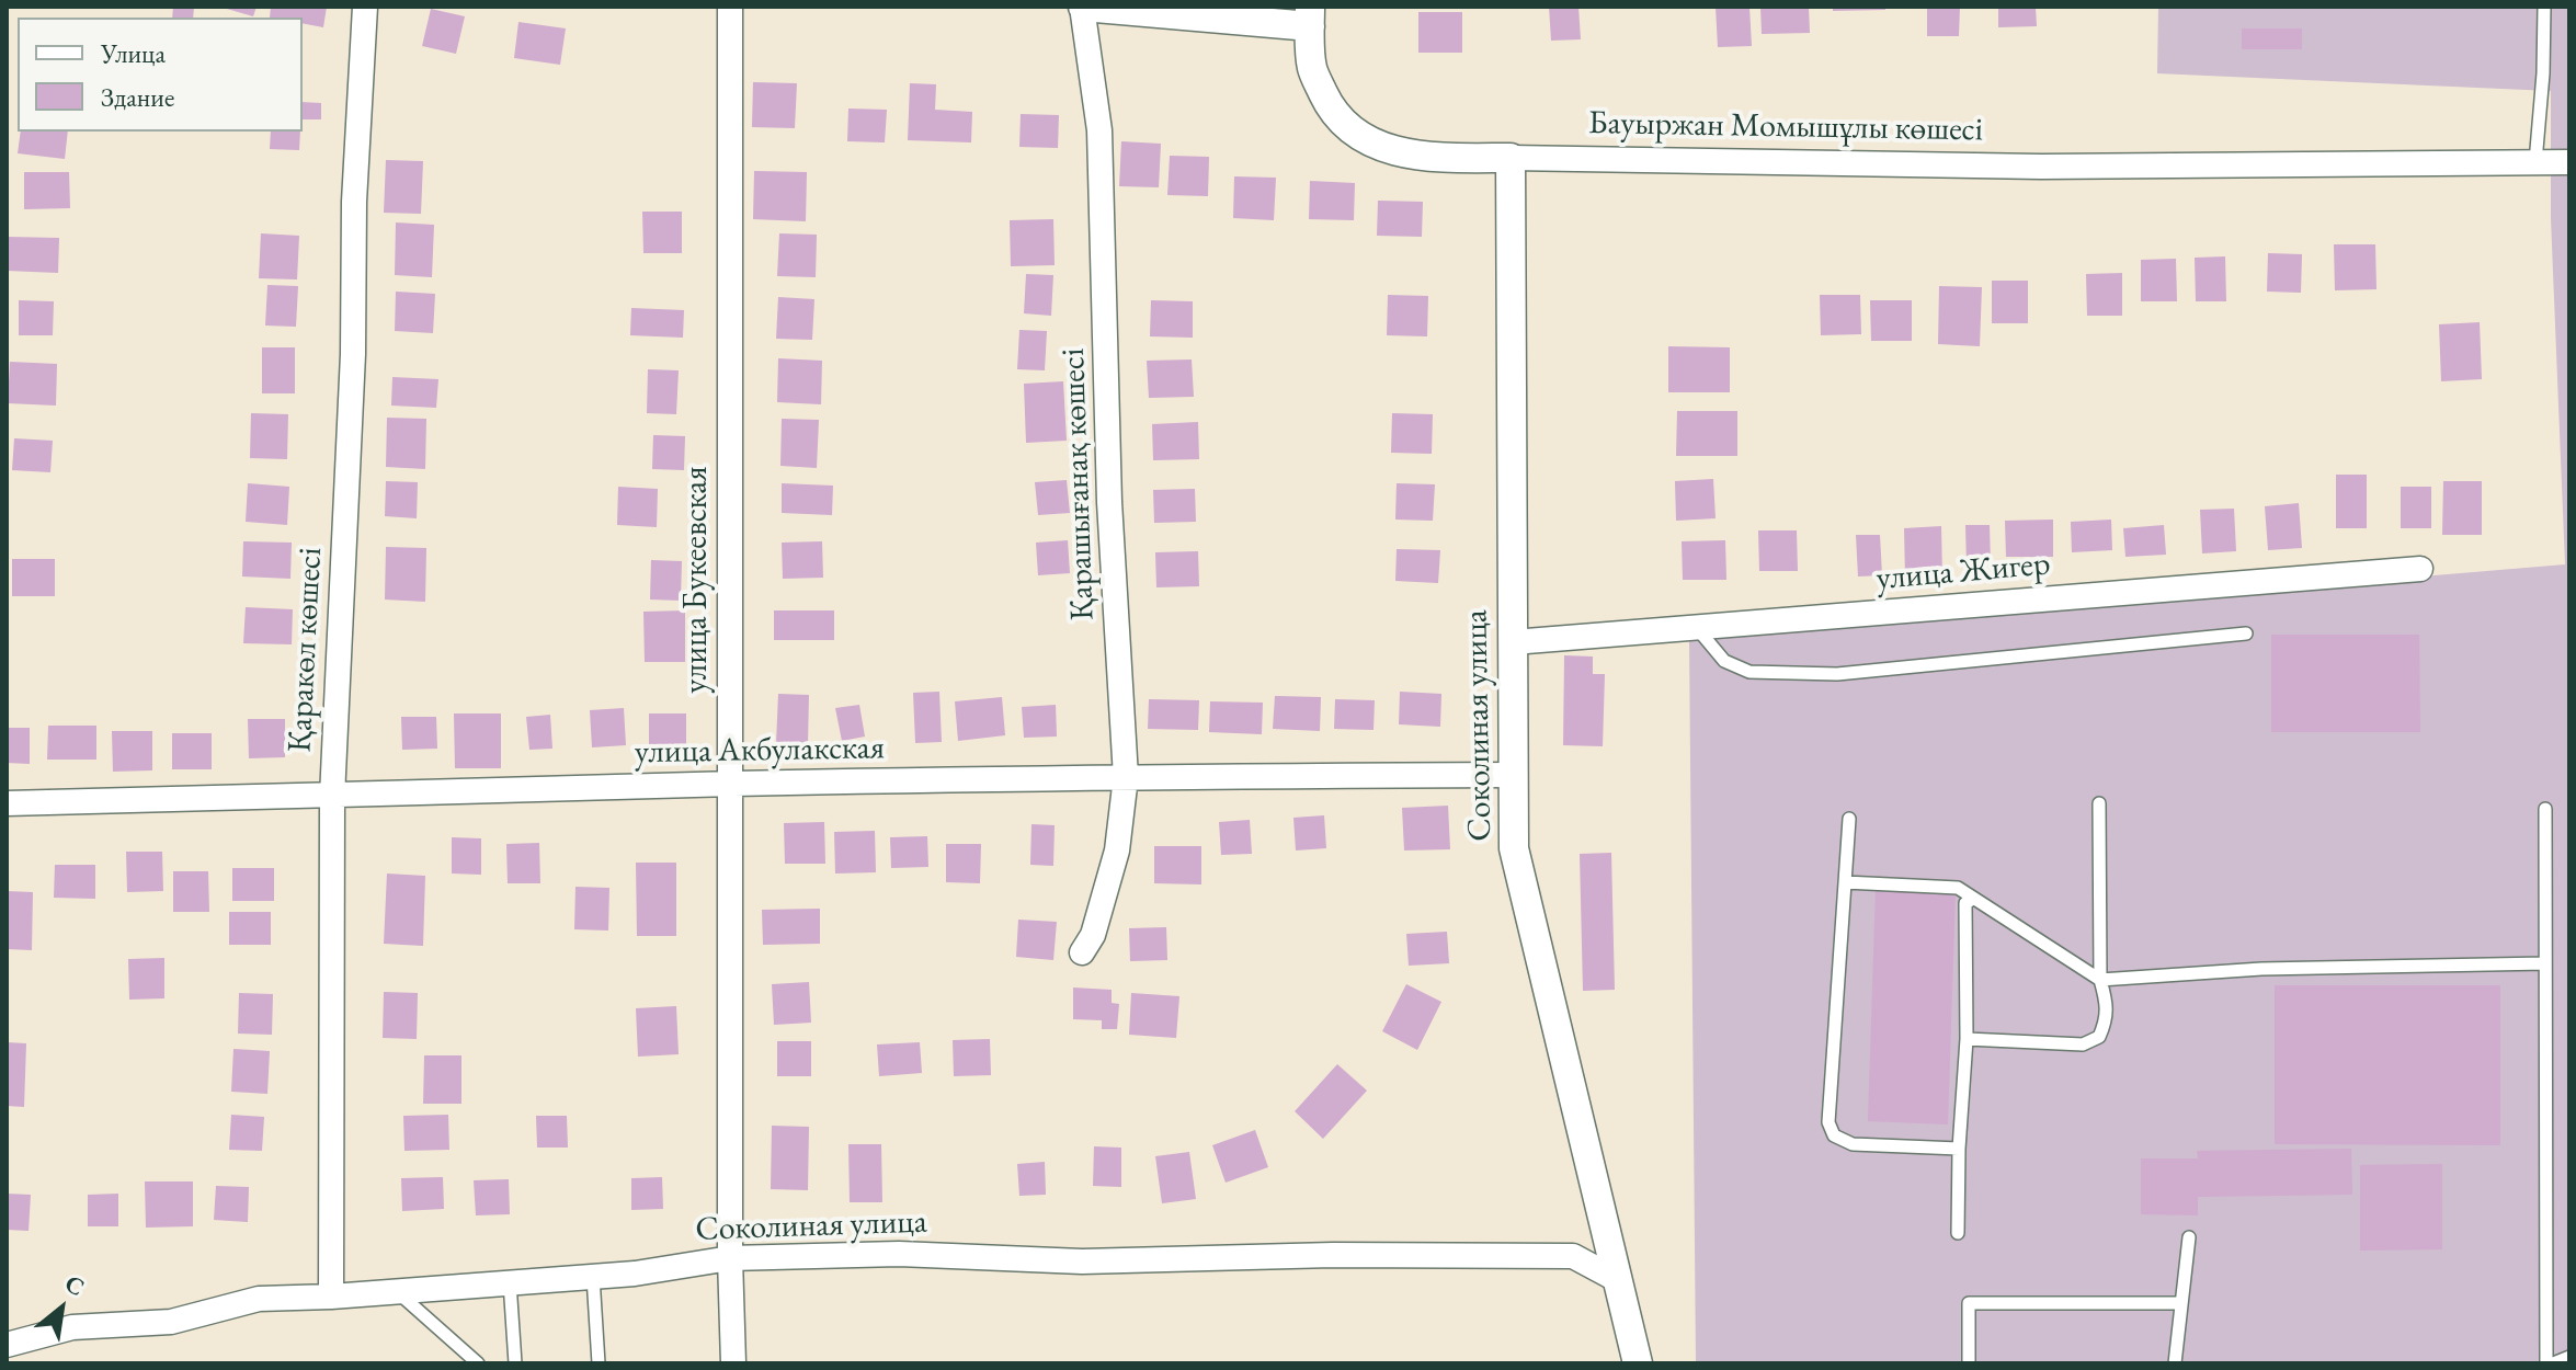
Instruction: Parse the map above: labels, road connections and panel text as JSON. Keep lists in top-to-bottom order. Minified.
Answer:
{"streets":{"street":["Бауыржан Момышұлы көшесі","Қарашығанақ көшесі","улица Жигер","улица Букеевская","Қаракөл көшесі","Соколиная улица","улица Акбулакская"]},"crossings":[["Бауыржан Момышұлы көшесі","Қарашығанақ көшесі"],["Бауыржан Момышұлы көшесі","Соколиная улица"],["Қарашығанақ көшесі","улица Акбулакская"],["улица Жигер","Соколиная улица"],["улица Букеевская","Соколиная улица"],["улица Букеевская","улица Акбулакская"],["Қаракөл көшесі","Соколиная улица"],["Қаракөл көшесі","улица Акбулакская"],["Соколиная улица","улица Акбулакская"]],"legend":["Улица","Здание"],"north":"top right"}
